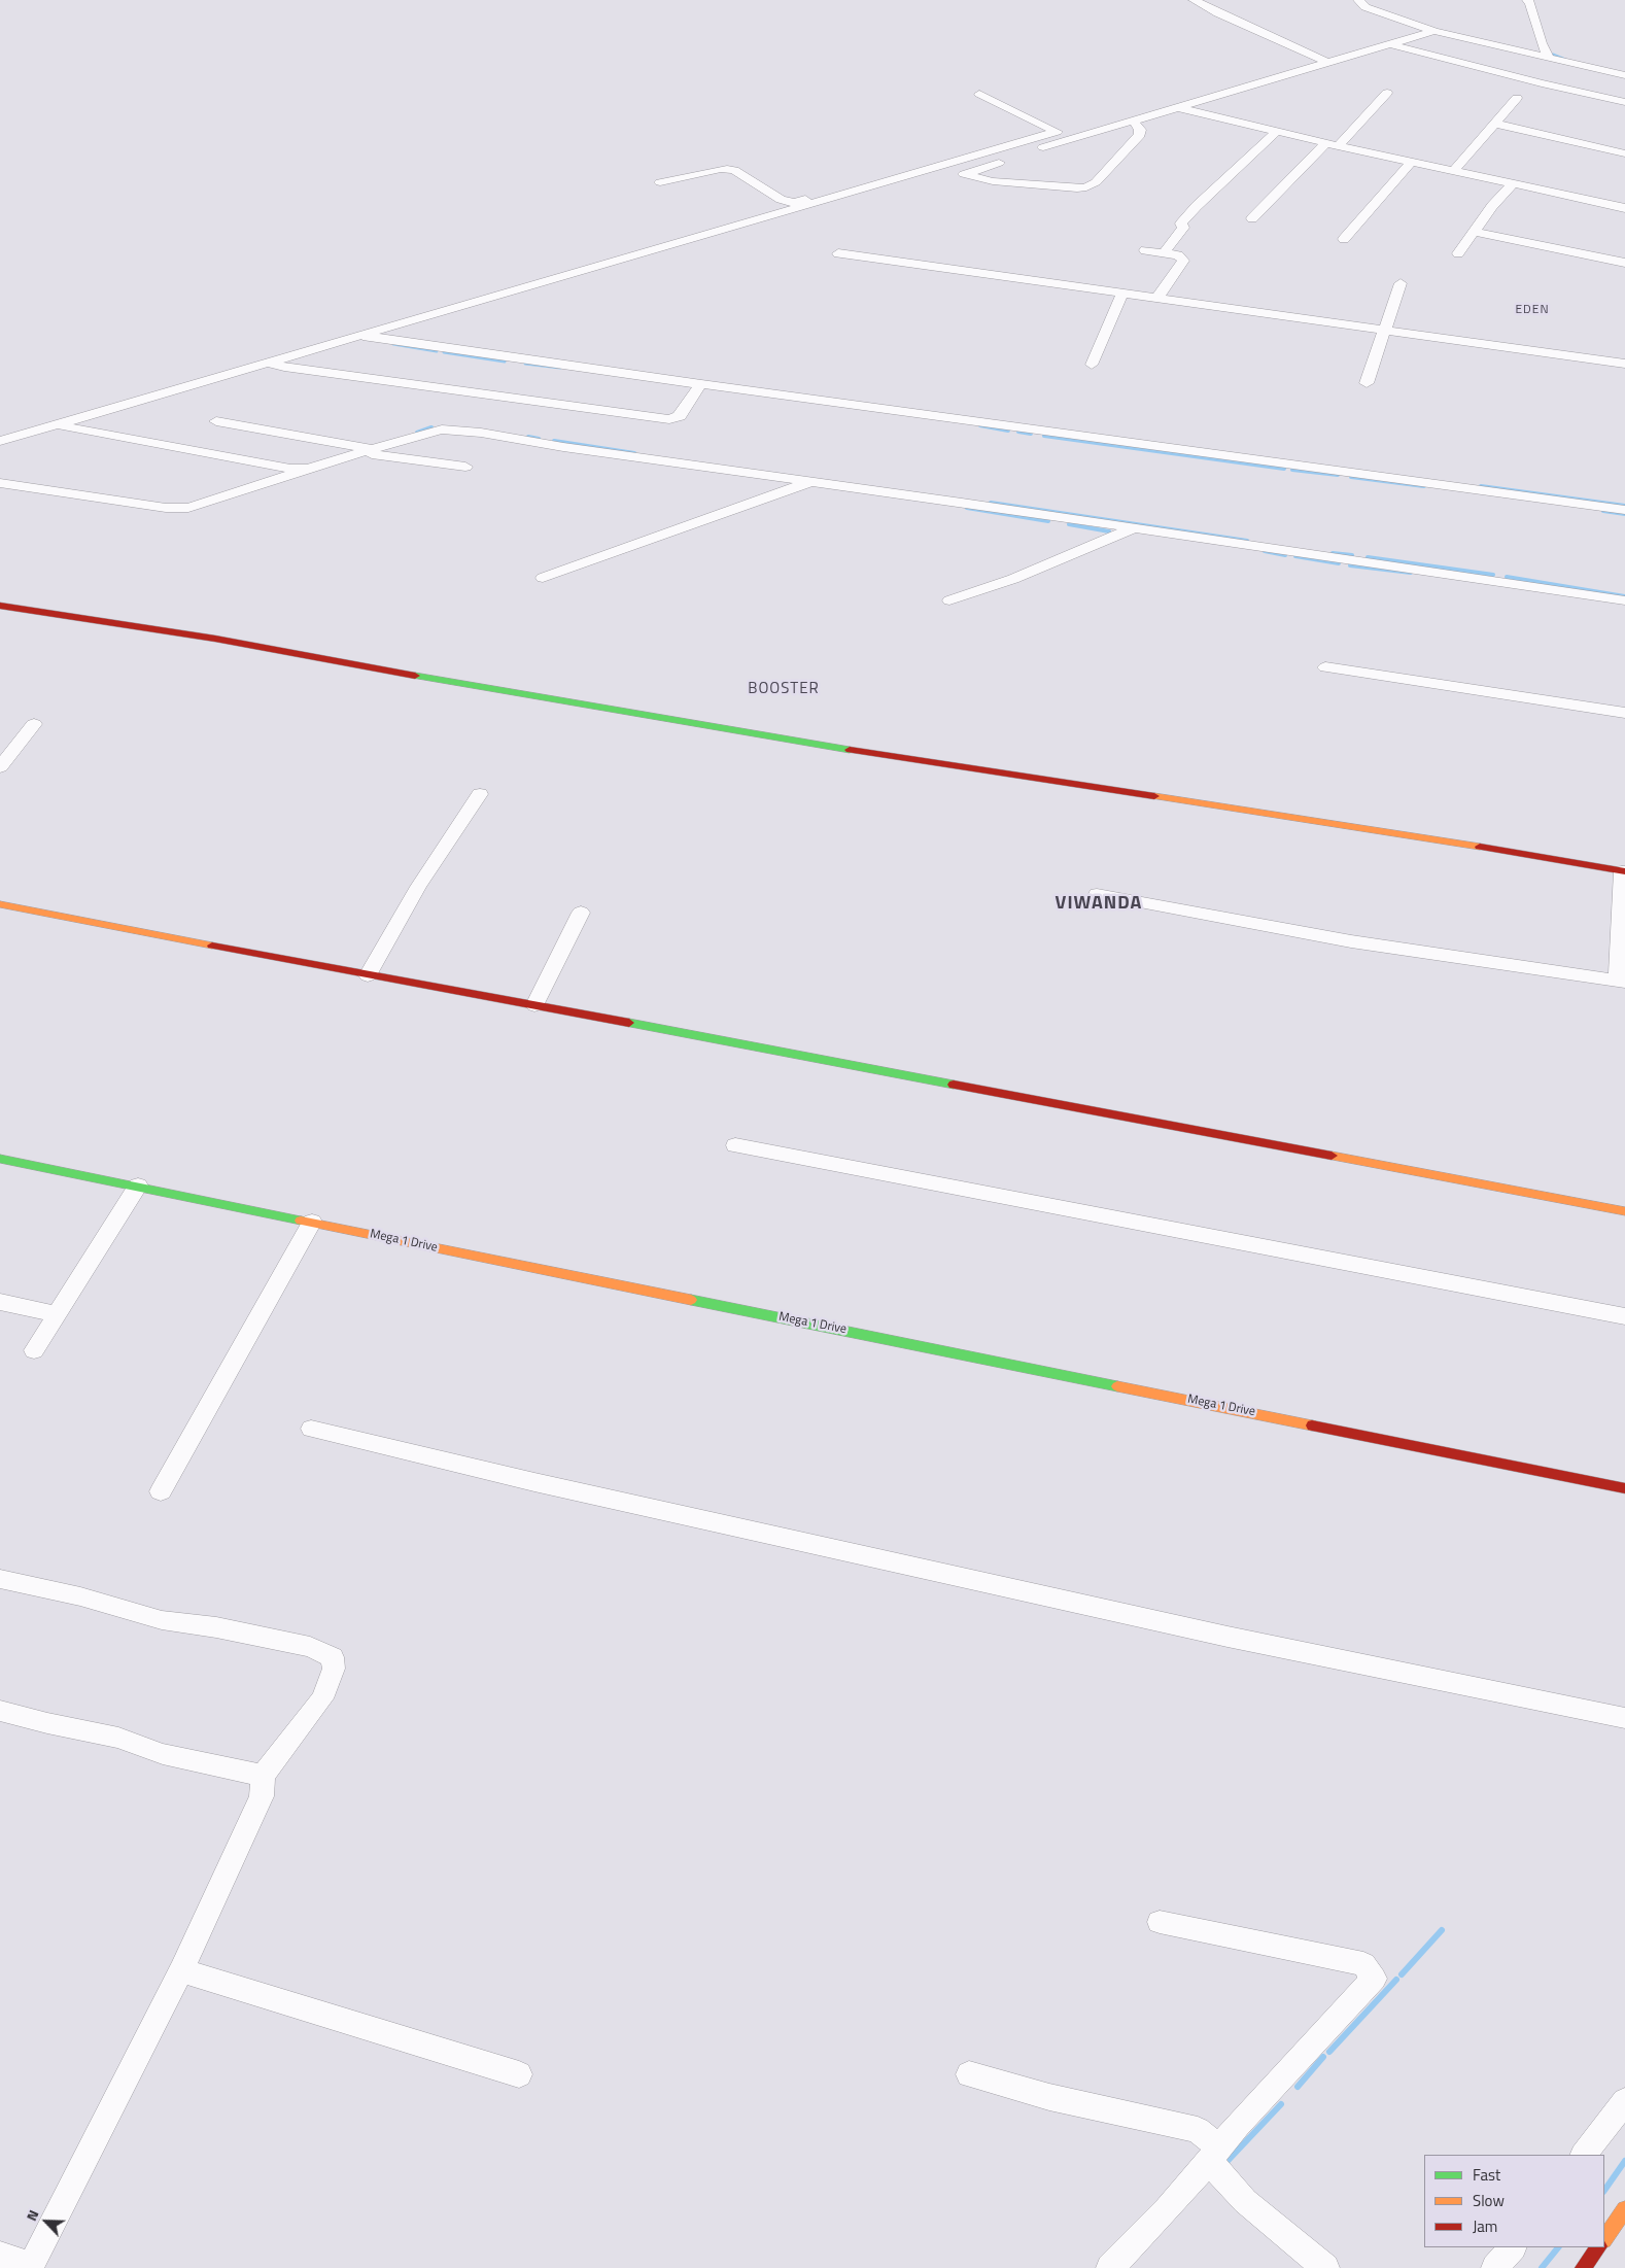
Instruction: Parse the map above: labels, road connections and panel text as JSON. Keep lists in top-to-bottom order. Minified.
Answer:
{"streets":{"street":["Mega 1 Drive"]},"districts":["EDEN","BOOSTER","VIWANDA"],"legend":["Fast","Slow","Jam"],"north":"top left"}
